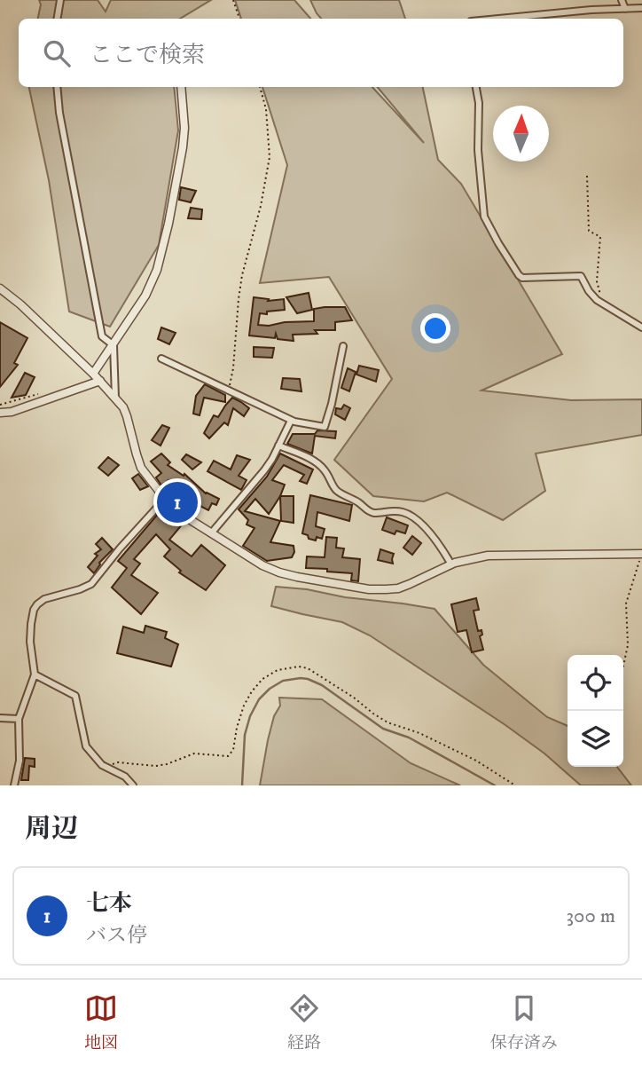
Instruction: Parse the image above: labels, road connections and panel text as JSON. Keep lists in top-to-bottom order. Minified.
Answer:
{"north":"top","page":{"search":"ここで検索","pins":"1","heading":"周辺","list":[{"mark":"1","name":"七本","note":"バス停","value":"300 m"}],"nav":["地図","経路","保存済み"]}}
